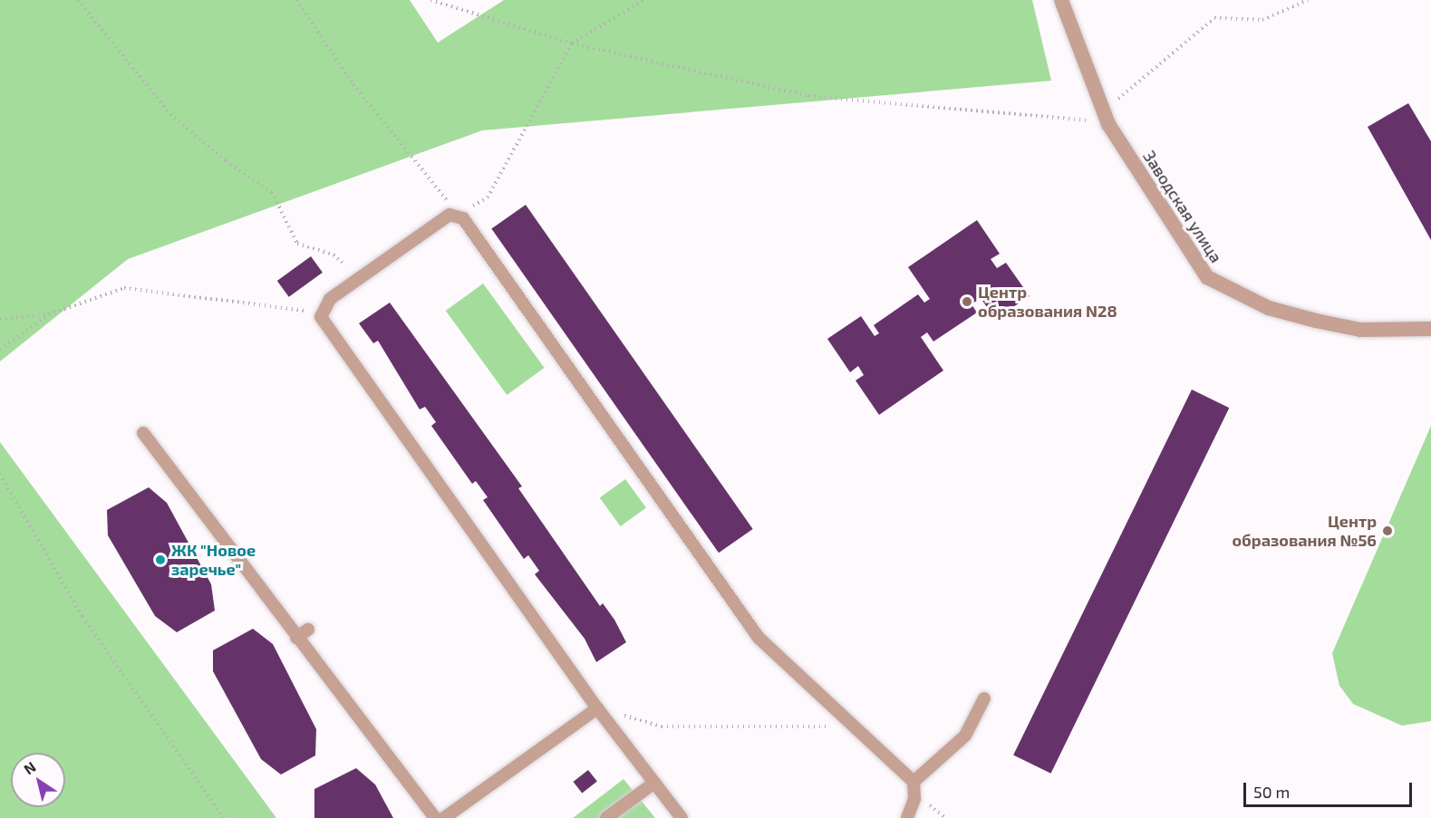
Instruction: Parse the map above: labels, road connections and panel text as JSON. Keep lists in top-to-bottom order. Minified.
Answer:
{"streets":{"street":["Заводская улица"]},"places":["Центр образования N28","Центр образования №56","ЖК \"Новое заречье\""],"scale_bar":"50 m","north":"top left"}
